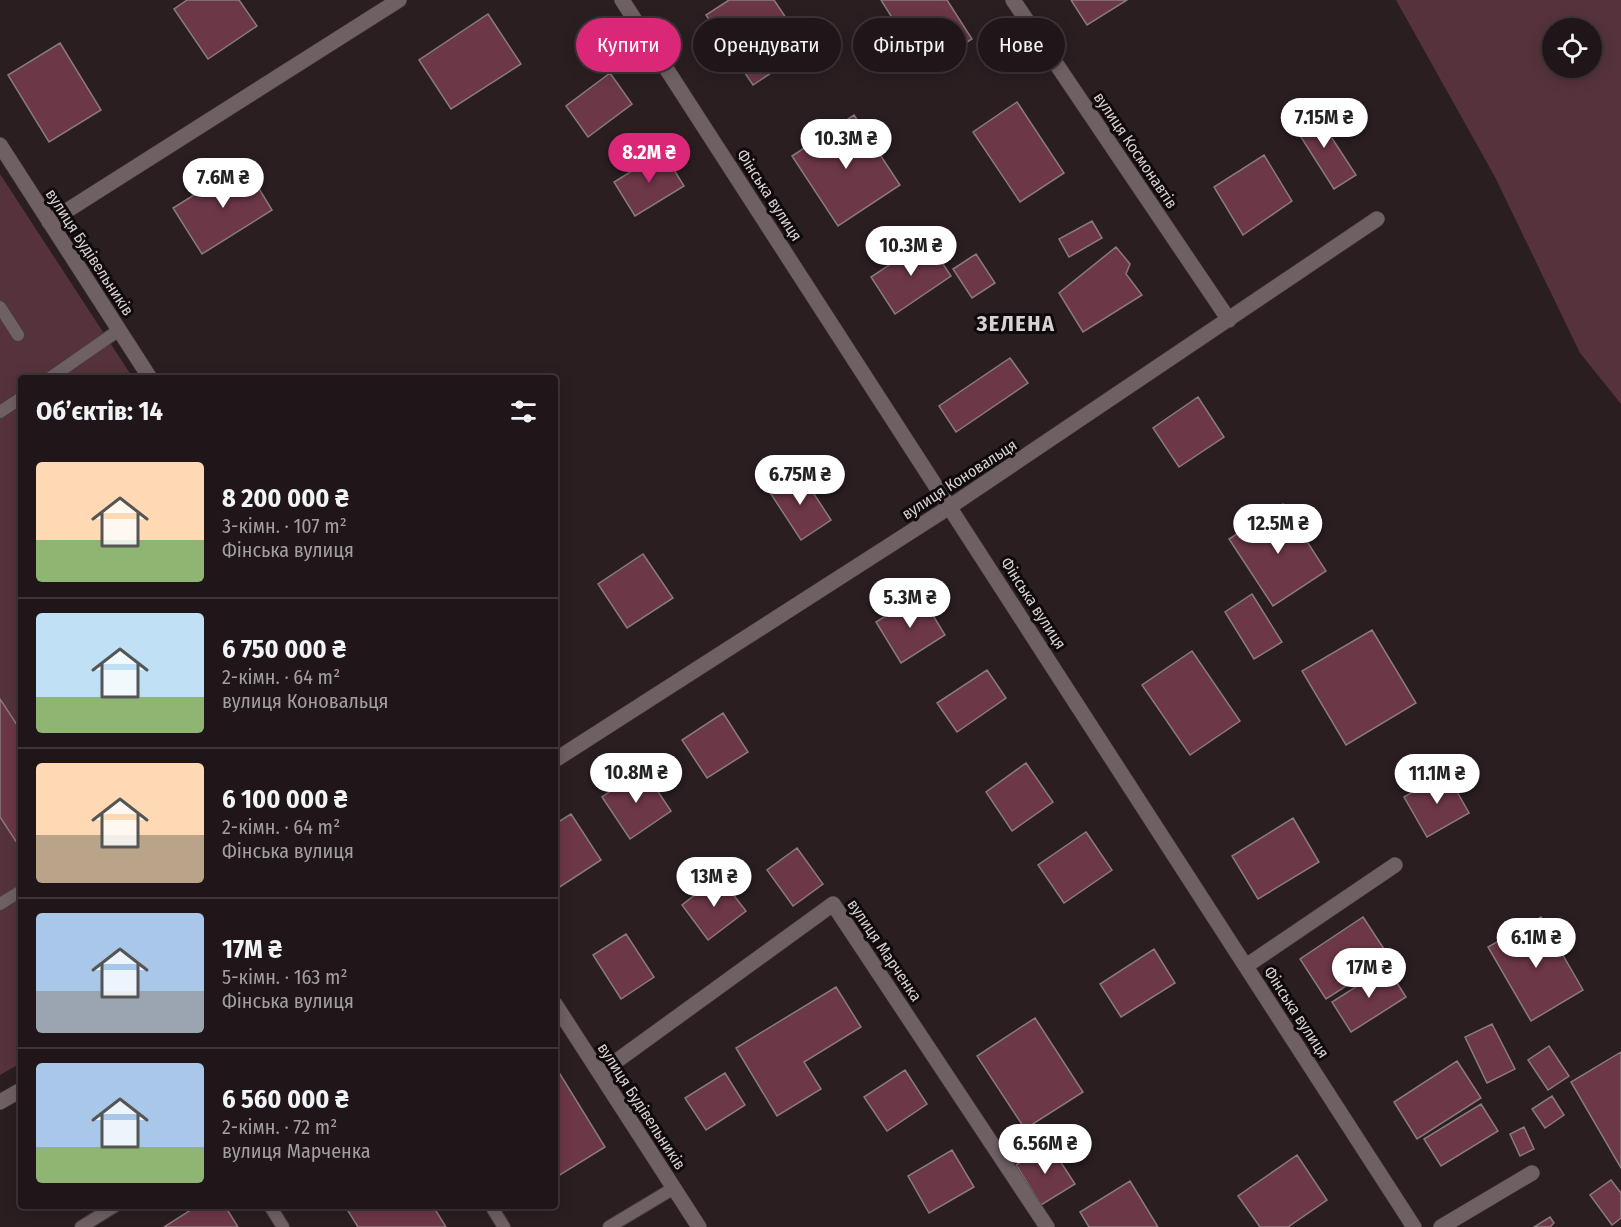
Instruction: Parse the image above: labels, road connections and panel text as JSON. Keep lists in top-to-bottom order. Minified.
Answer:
{"streets":{"street":["вулиця Космонавтів","Фінська вулиця","вулиця Будівельників","вулиця Коновальця","вулиця Марченка"]},"crossings":[["вулиця Космонавтів","вулиця Коновальця"],["Фінська вулиця","вулиця Коновальця"],["вулиця Будівельників","вулиця Марченка"]],"districts":["ЗЕЛЕНА"],"page":{"chip":["Купити","Орендувати","Фільтри","Нове"],"price":["7.15M ₴","10.3M ₴","8.2M ₴","7.6M ₴","10.3M ₴","6.75M ₴","12.5M ₴","5.3M ₴","10.8M ₴","11.1M ₴","13M ₴","6.1M ₴","17M ₴","6.56M ₴"],"heading":"Об’єктів: 14","list":[{"name":"8 200 000 ₴","note":"3-кімн. · 107 m² · Фінська вулиця"},{"name":"6 750 000 ₴","note":"2-кімн. · 64 m² · вулиця Коновальця"},{"name":"6 100 000 ₴","note":"2-кімн. · 64 m² · Фінська вулиця"},{"name":"17M ₴","note":"5-кімн. · 163 m² · Фінська вулиця"},{"name":"6 560 000 ₴","note":"2-кімн. · 72 m² · вулиця Марченка"}]}}
